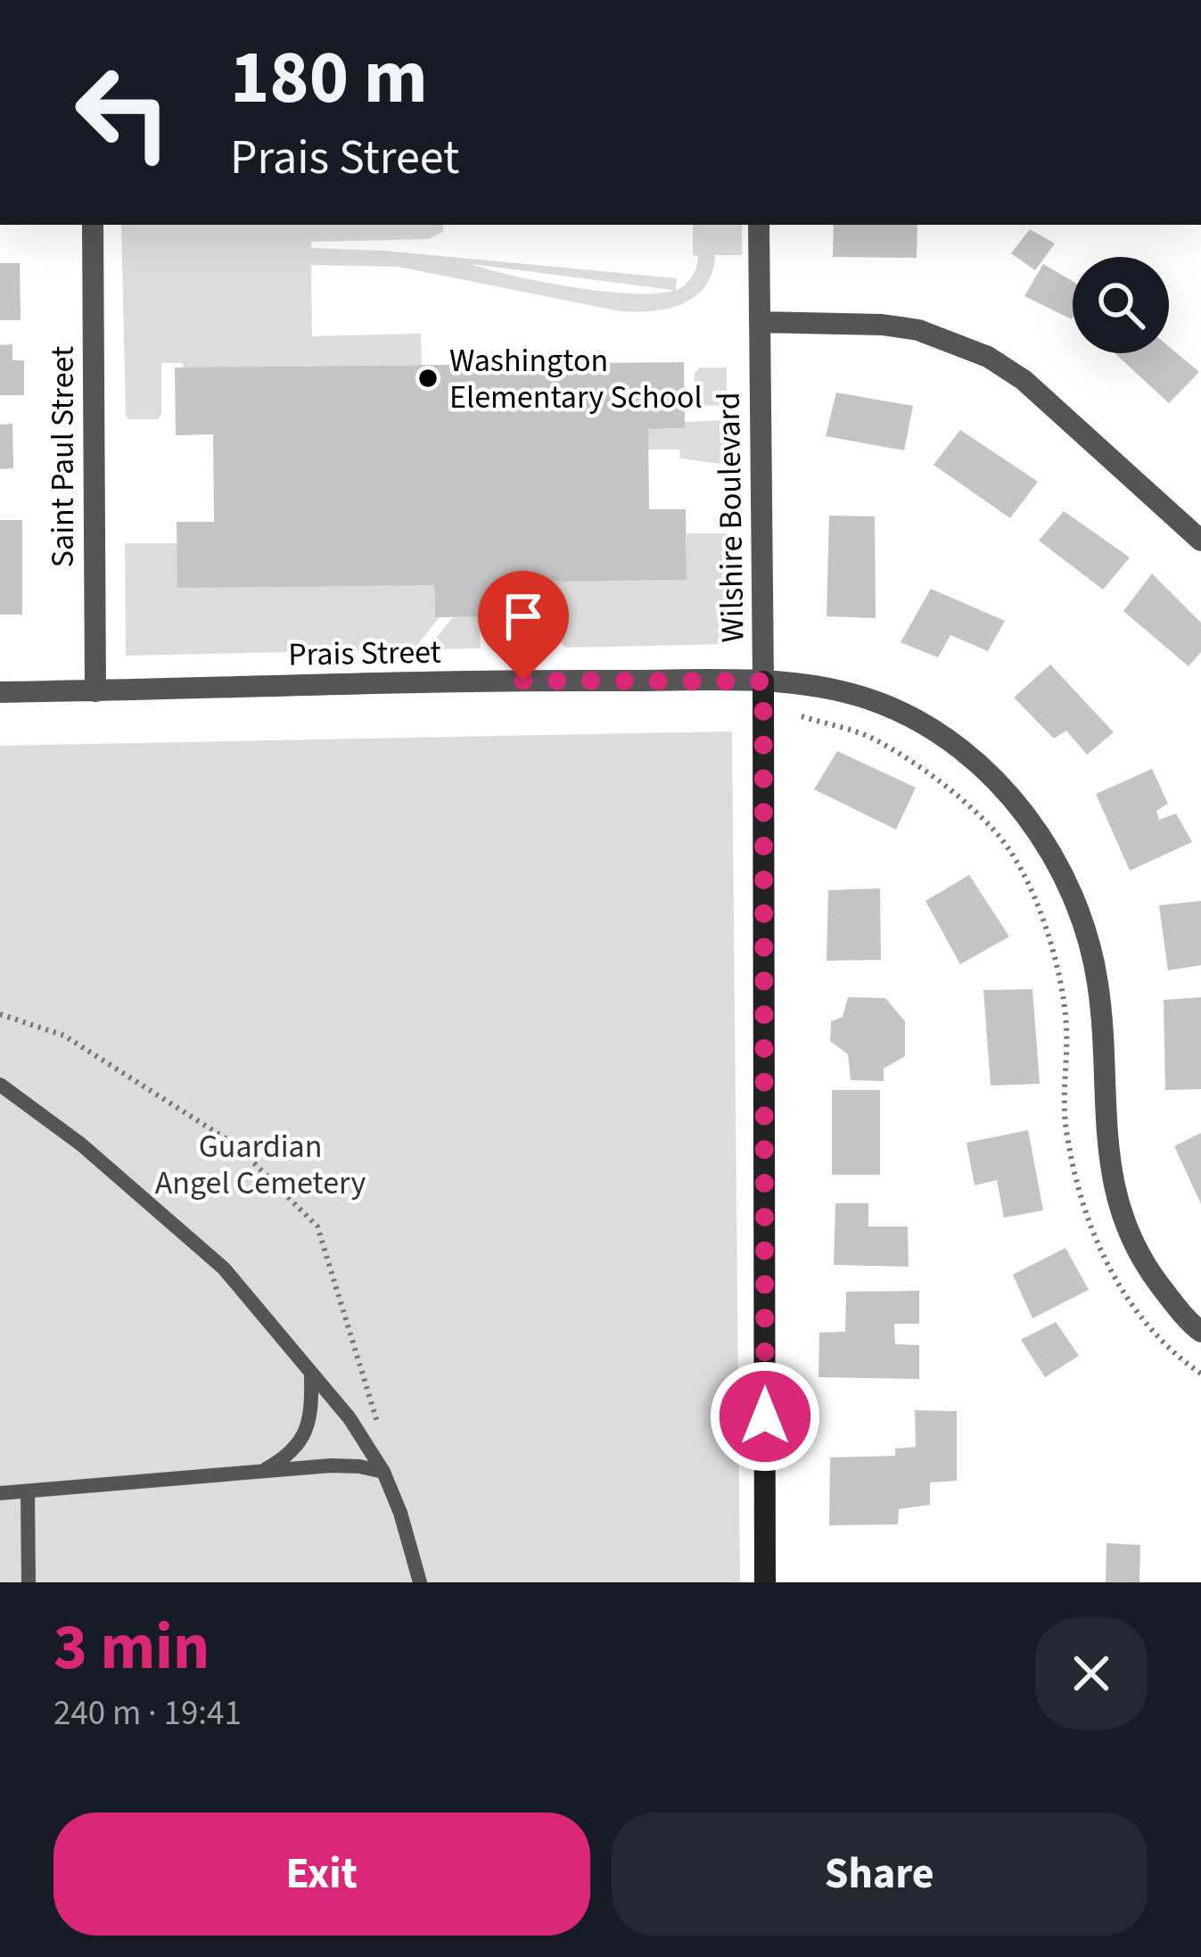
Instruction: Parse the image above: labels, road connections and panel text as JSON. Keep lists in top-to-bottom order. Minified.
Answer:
{"streets":{"street":["Saint Paul Street","Wilshire Boulevard","Prais Street"]},"crossings":[["Saint Paul Street","Prais Street"],["Wilshire Boulevard","Prais Street"]],"parks":["Guardian Angel Cemetery"],"places":["Washington Elementary School"],"page":{"turn":["180 m","Prais Street"],"heading":["3 min","240 m · 19:41"],"buttons":["Exit","Share"]}}
